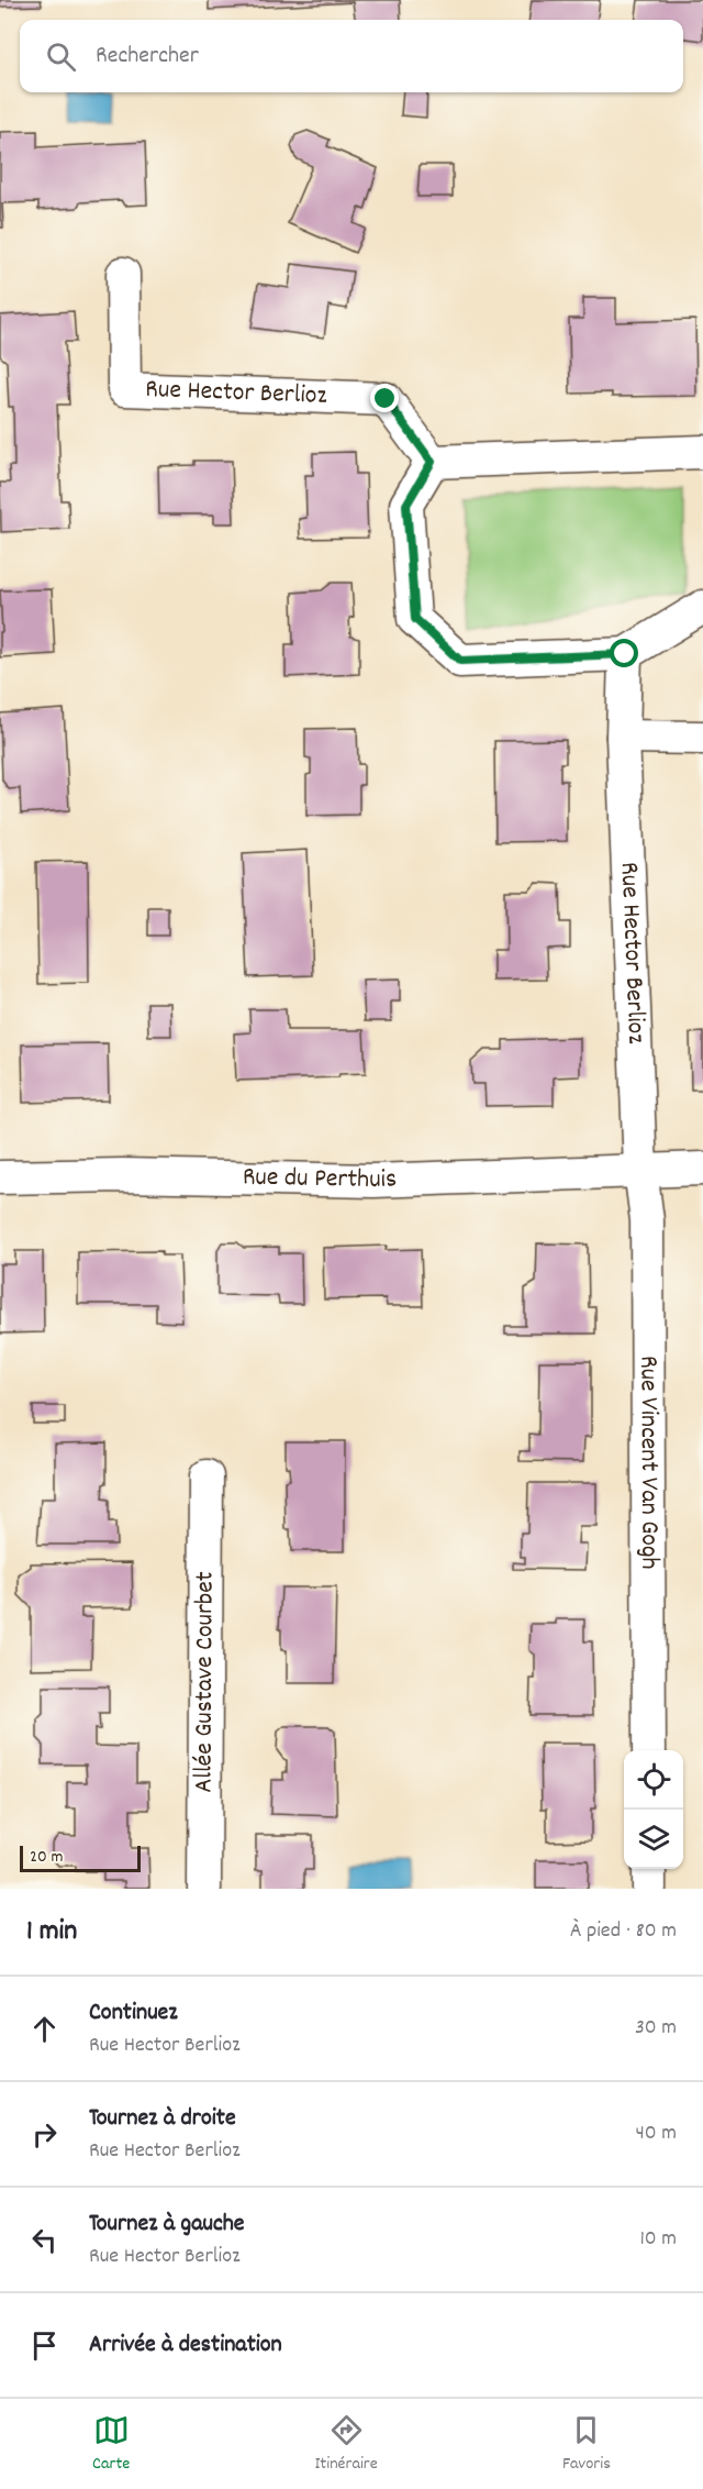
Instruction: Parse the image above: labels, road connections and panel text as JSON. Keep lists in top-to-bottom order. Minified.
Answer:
{"streets":{"street":["Rue Hector Berlioz","Rue du Perthuis","Rue Vincent Van Gogh","Allée Gustave Courbet"]},"crossings":[["Rue Hector Berlioz","Rue du Perthuis"],["Rue Hector Berlioz","Rue Vincent Van Gogh"],["Rue du Perthuis","Rue Vincent Van Gogh"]],"scale_bar":"20 m","page":{"search":"Rechercher","scale":"20 m","heading":["1 min","À pied · 80 m"],"list":[["Continuez","Rue Hector Berlioz","30 m"],["Tournez à droite","Rue Hector Berlioz","40 m"],["Tournez à gauche","Rue Hector Berlioz","10 m"],"Arrivée à destination"],"nav":["Carte","Itinéraire","Favoris"]}}
